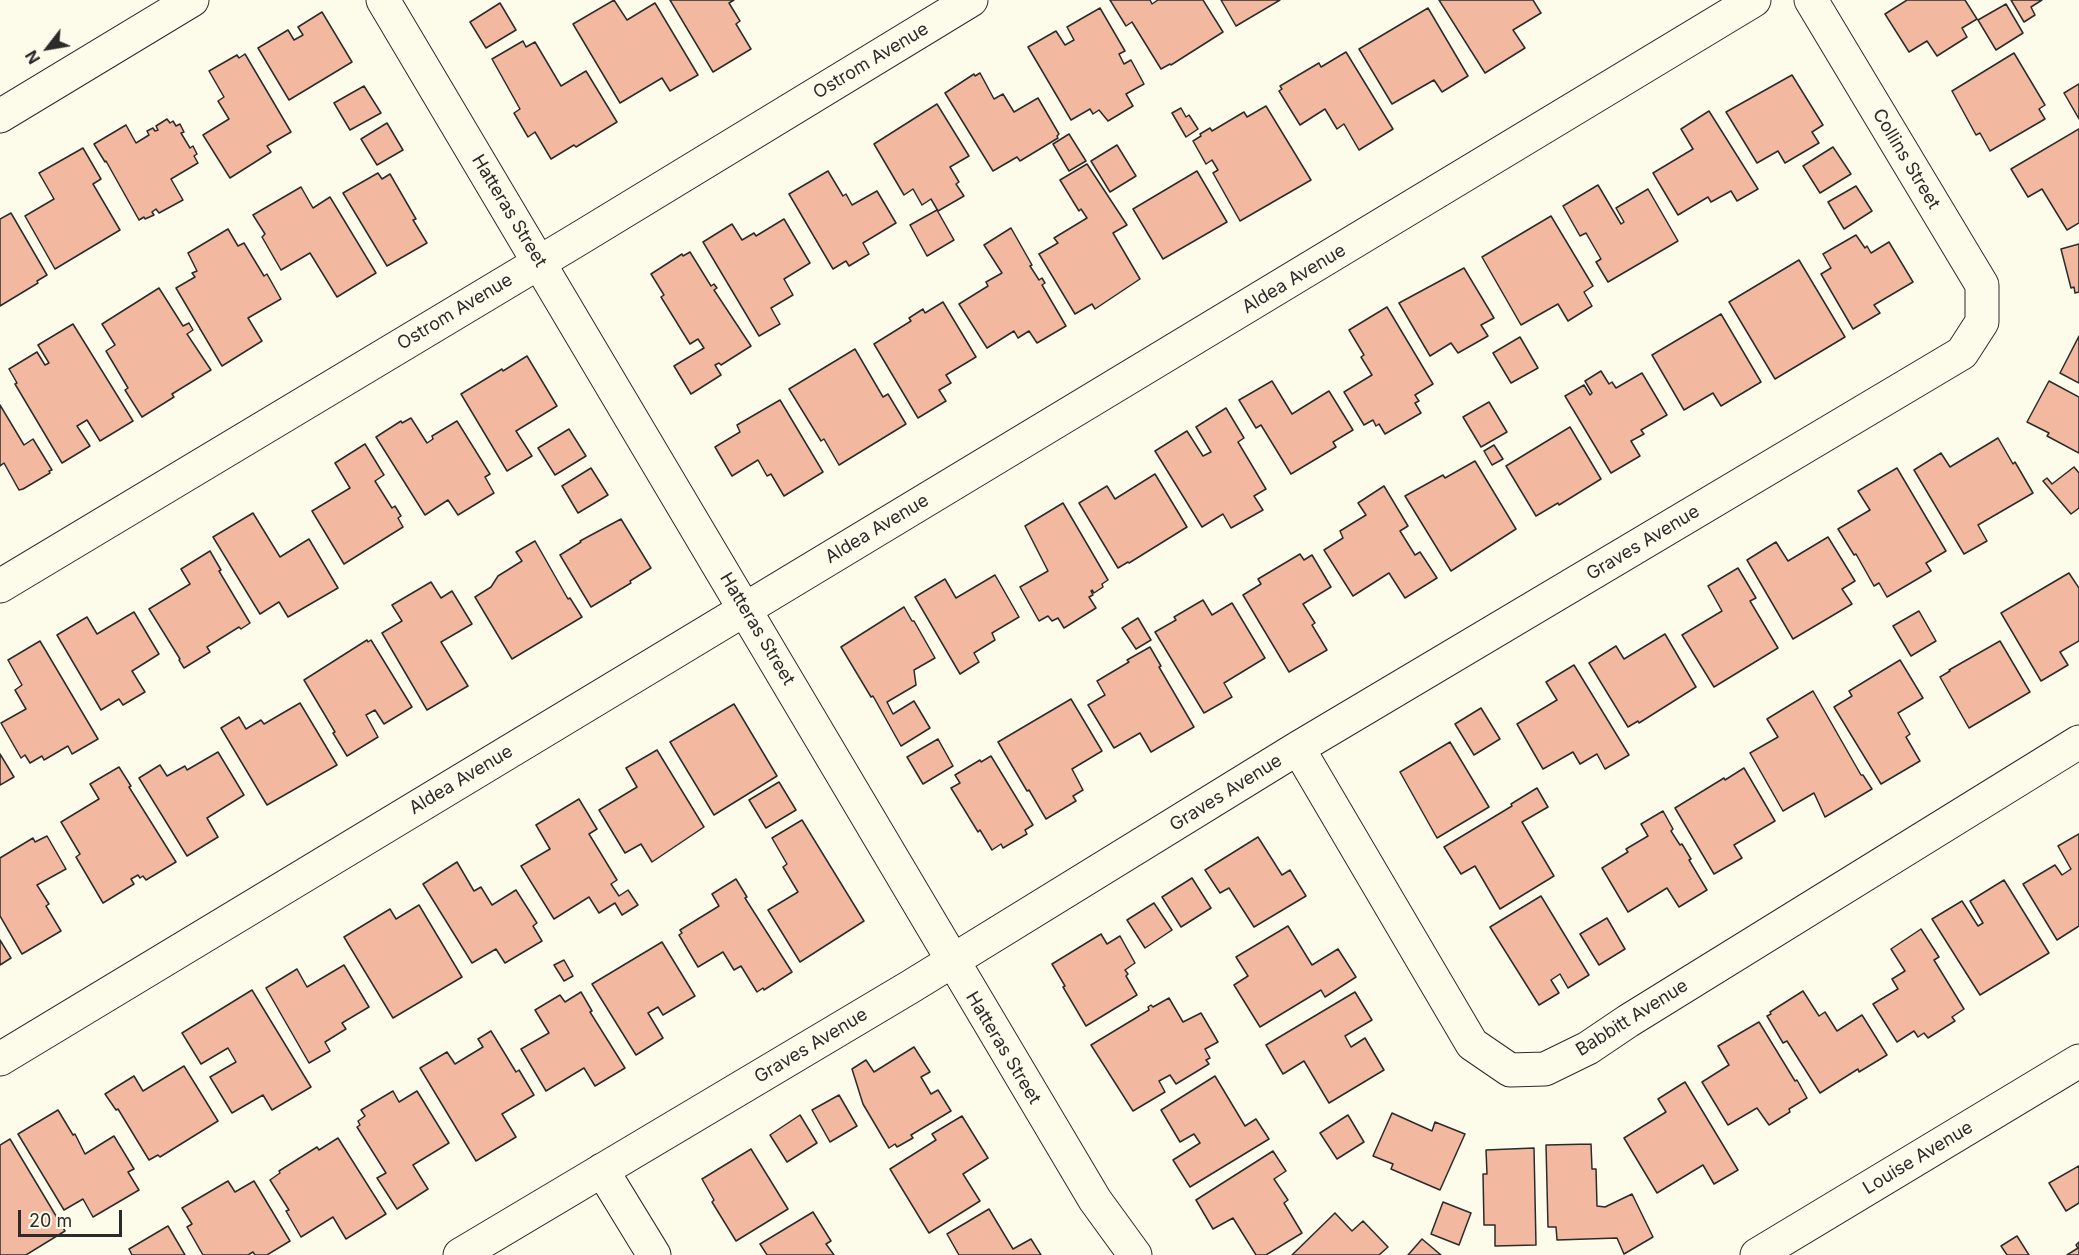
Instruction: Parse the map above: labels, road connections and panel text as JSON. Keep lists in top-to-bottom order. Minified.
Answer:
{"streets":{"street":["Ostrom Avenue","Collins Street","Hatteras Street","Aldea Avenue","Graves Avenue","Babbitt Avenue","Louise Avenue"]},"crossings":[["Ostrom Avenue","Hatteras Street"],["Collins Street","Graves Avenue"],["Hatteras Street","Aldea Avenue"],["Hatteras Street","Graves Avenue"],["Graves Avenue","Babbitt Avenue"]],"scale_bar":"20 m","north":"bottom left"}
